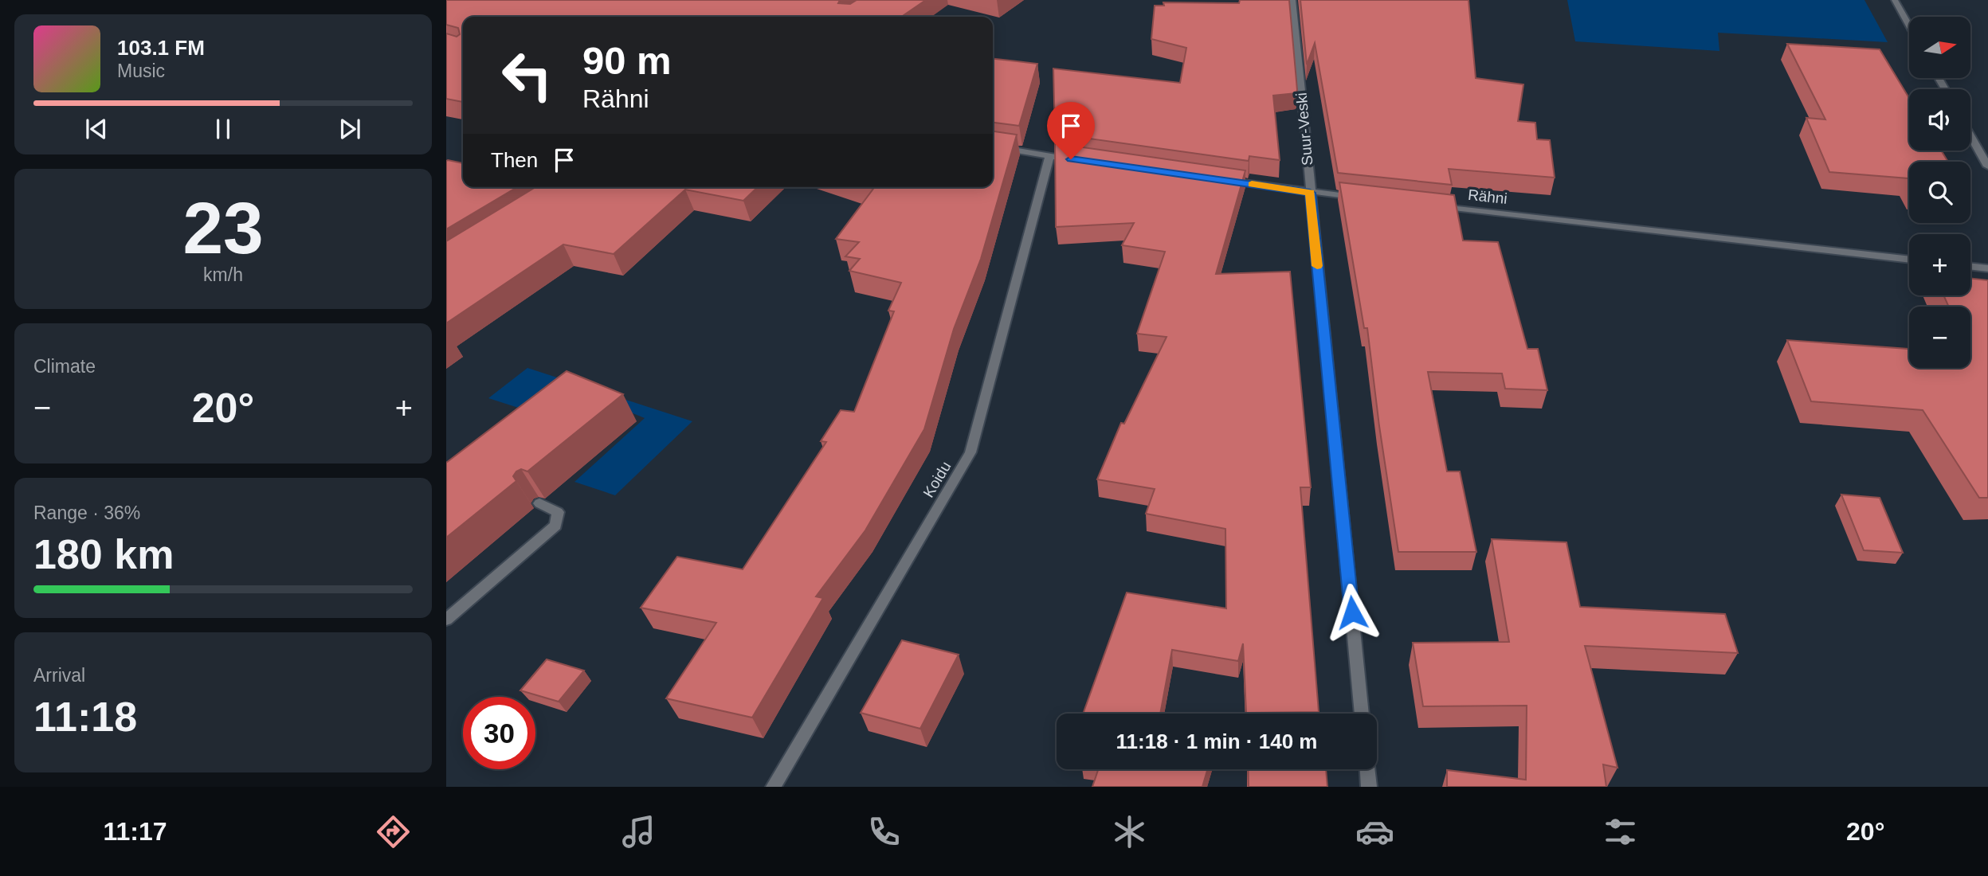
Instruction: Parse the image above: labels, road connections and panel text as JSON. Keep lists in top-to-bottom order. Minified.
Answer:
{"streets":{"street":["Suur-Veski","Rähni","Koidu"]},"north":"right","page":{"map_buttons":["+","−"],"turn":["90 m","Rähni"],"song":["103.1 FM","Music"],"then":"Then","tile":[["23","km/h"],"Climate",["Range · 36%","180 km"],["Arrival","11:18"]],"heat":["−","20°","+"],"limit":"30","trip":"11:18 · 1 min · 140 m","tabs":["11:17","20°"]}}
